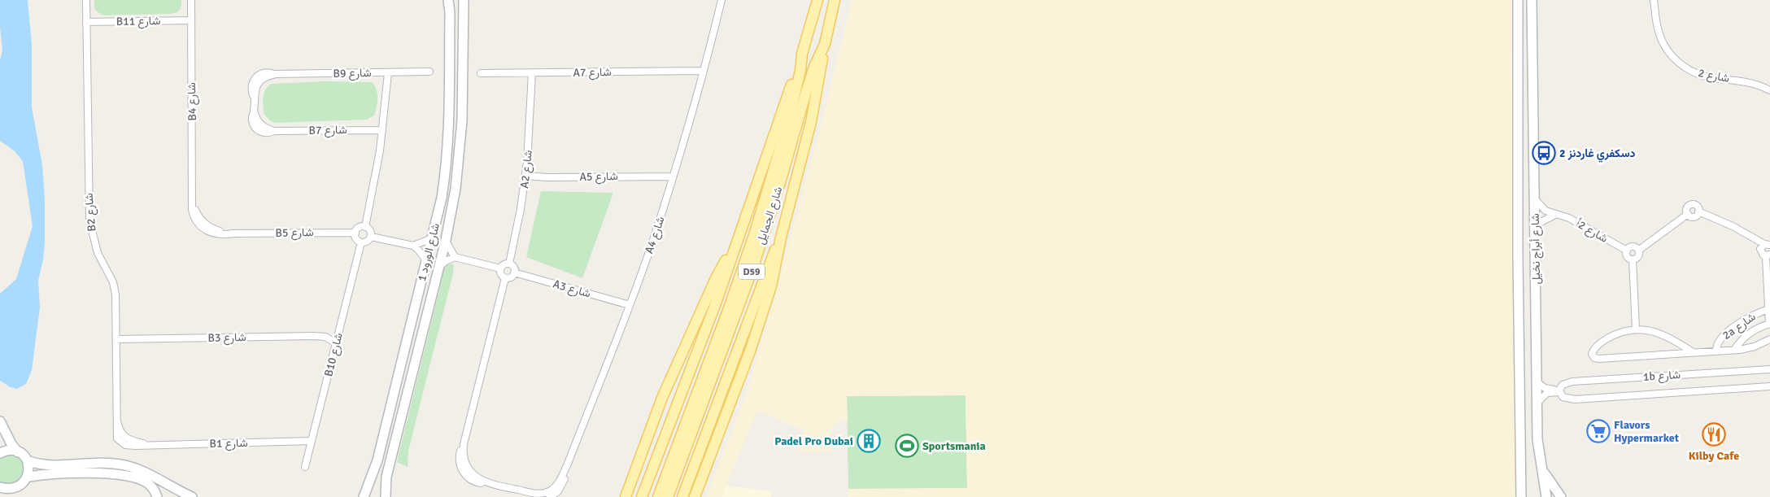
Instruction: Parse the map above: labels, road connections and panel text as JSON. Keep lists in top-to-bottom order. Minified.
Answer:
{"streets":{"main road":["شارع الجمايل","D59"],"street":["B11 شارع","A7 شارع","B9 شارع","شارع 2","B4 شارع","B7 شارع","A2 شارع","A5 شارع","B2 شارع","شارع 2أ","B5 شارع","A4 شارع","شارع أبراج نخيل","شارع الورود 1","A3 شارع","2a شارع","B3 شارع","B10 شارع","1b شارع","B1 شارع"]},"crossings":[["B11 شارع","B4 شارع"],["B11 شارع","B2 شارع"],["A7 شارع","A2 شارع"],["A7 شارع","A4 شارع"],["B9 شارع","B7 شارع"],["B4 شارع","B5 شارع"],["A2 شارع","A5 شارع"],["A2 شارع","A4 شارع"],["A2 شارع","A3 شارع"],["A5 شارع","A4 شارع"],["B2 شارع","B3 شارع"],["B2 شارع","B1 شارع"],["شارع 2أ","شارع أبراج نخيل"],["B5 شارع","B10 شارع"],["A4 شارع","A3 شارع"],["شارع أبراج نخيل","1b شارع"],["B3 شارع","B10 شارع"],["B10 شارع","B1 شارع"]],"places":{"bus stop":["دسكفري غاردنز 2"],"supermarket":["Flavors Hypermarket"],"restaurant":["Kilby Cafe"],"building":["Padel Pro Dubai"],"sports":["Sportsmania"]}}
